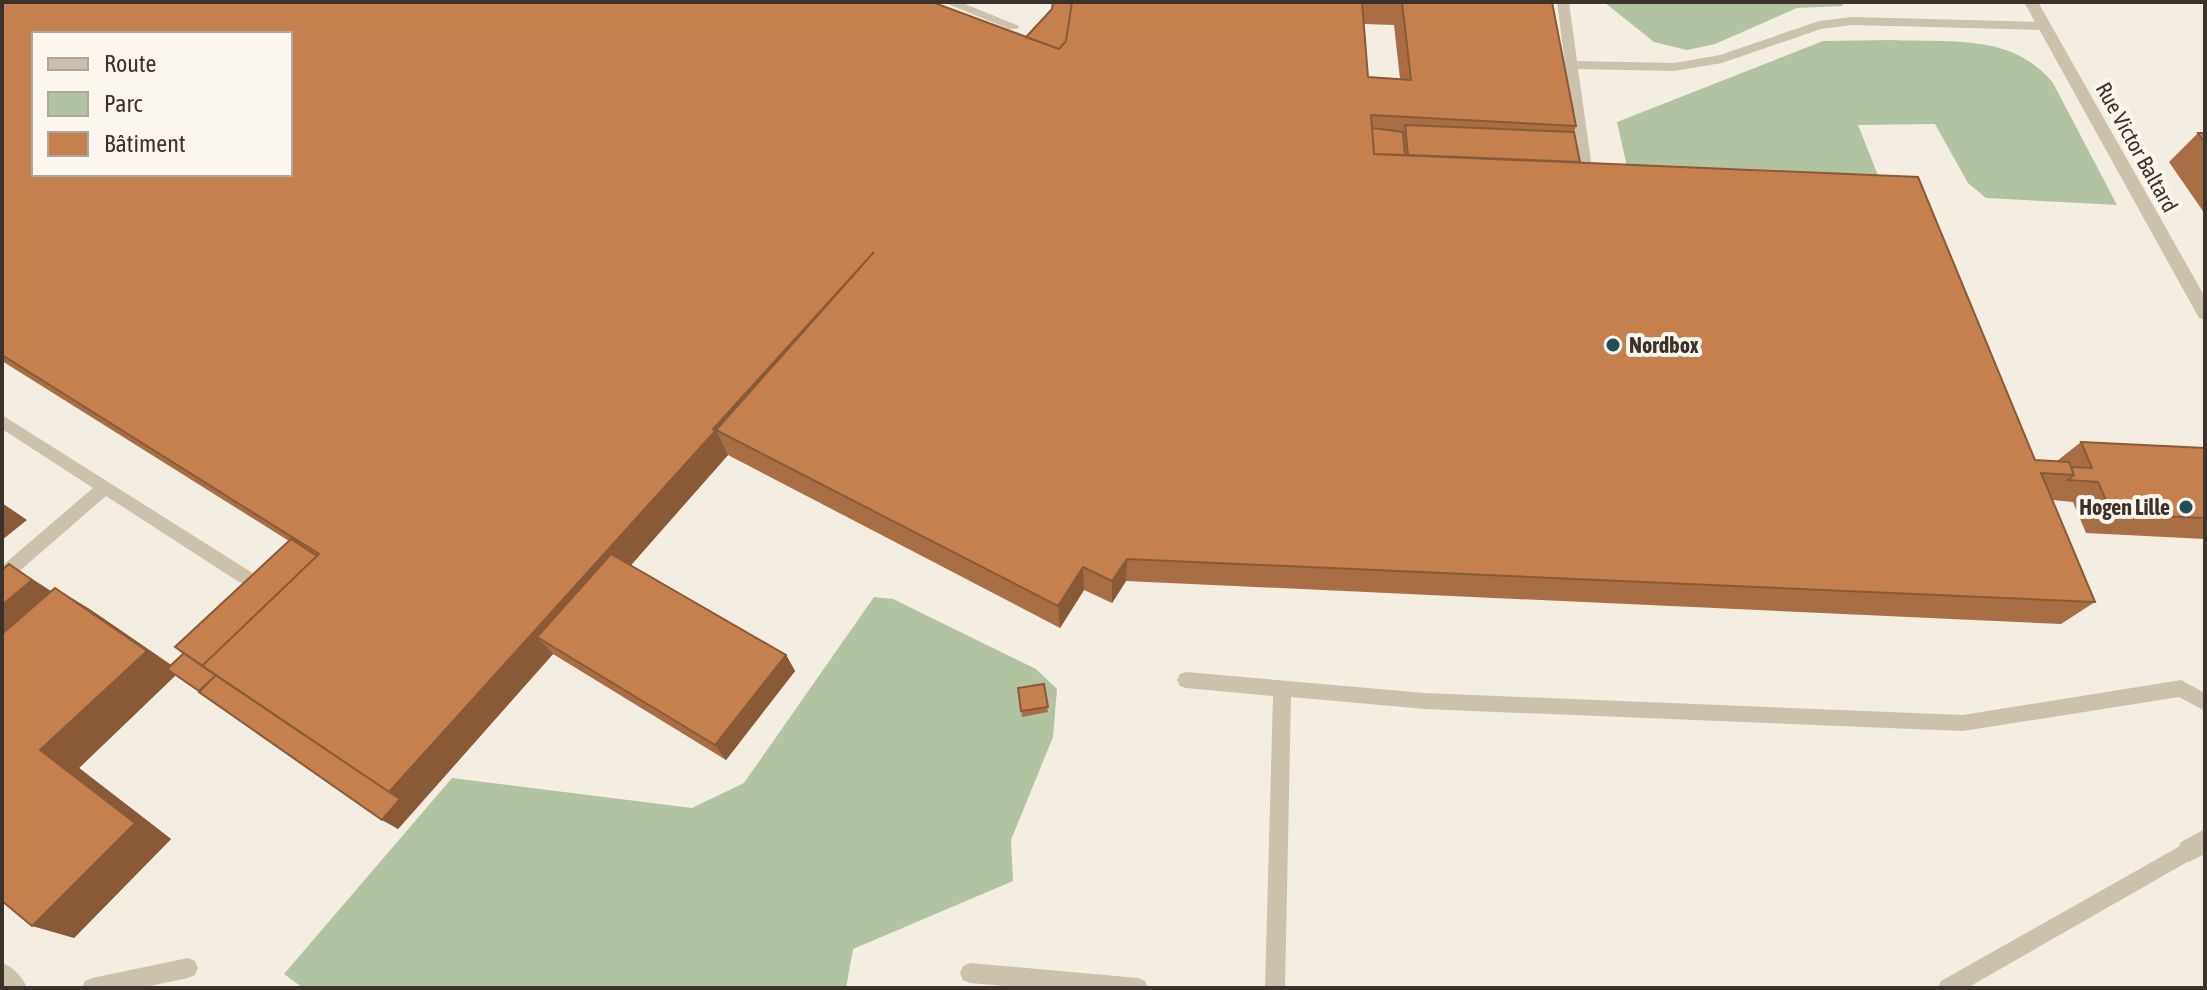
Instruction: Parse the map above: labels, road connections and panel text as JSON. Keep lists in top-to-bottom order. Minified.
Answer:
{"streets":{"street":["Rue Victor Baltard"]},"places":["Nordbox","Hogen Lille"],"legend":["Route","Parc","Bâtiment"]}
